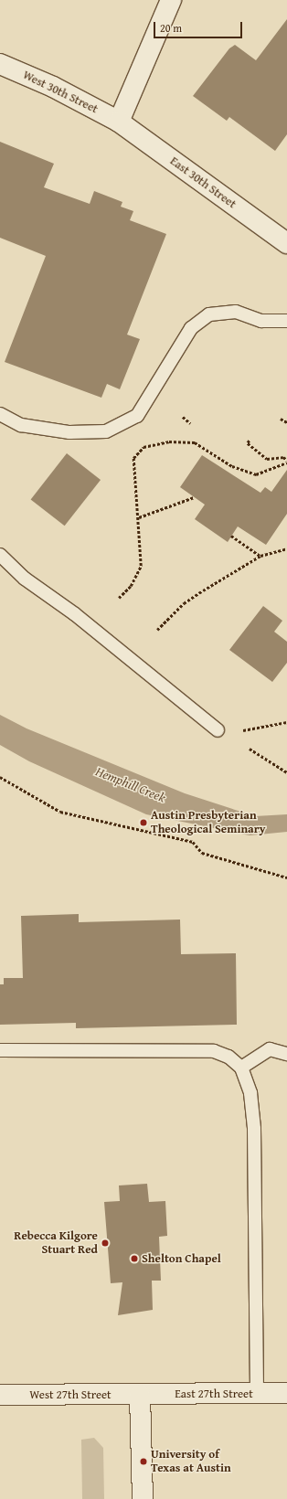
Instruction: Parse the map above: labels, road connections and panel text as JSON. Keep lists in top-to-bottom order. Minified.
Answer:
{"streets":{"street":["West 30th Street","East 30th Street","East 27th Street","West 27th Street"]},"crossings":[["West 30th Street","East 30th Street"],["East 27th Street","West 27th Street"]],"water":["Hemphill Creek"],"places":["Austin Presbyterian Theological Seminary","Rebecca Kilgore Stuart Red","Shelton Chapel","University of Texas at Austin"],"scale_bar":"20 m"}
